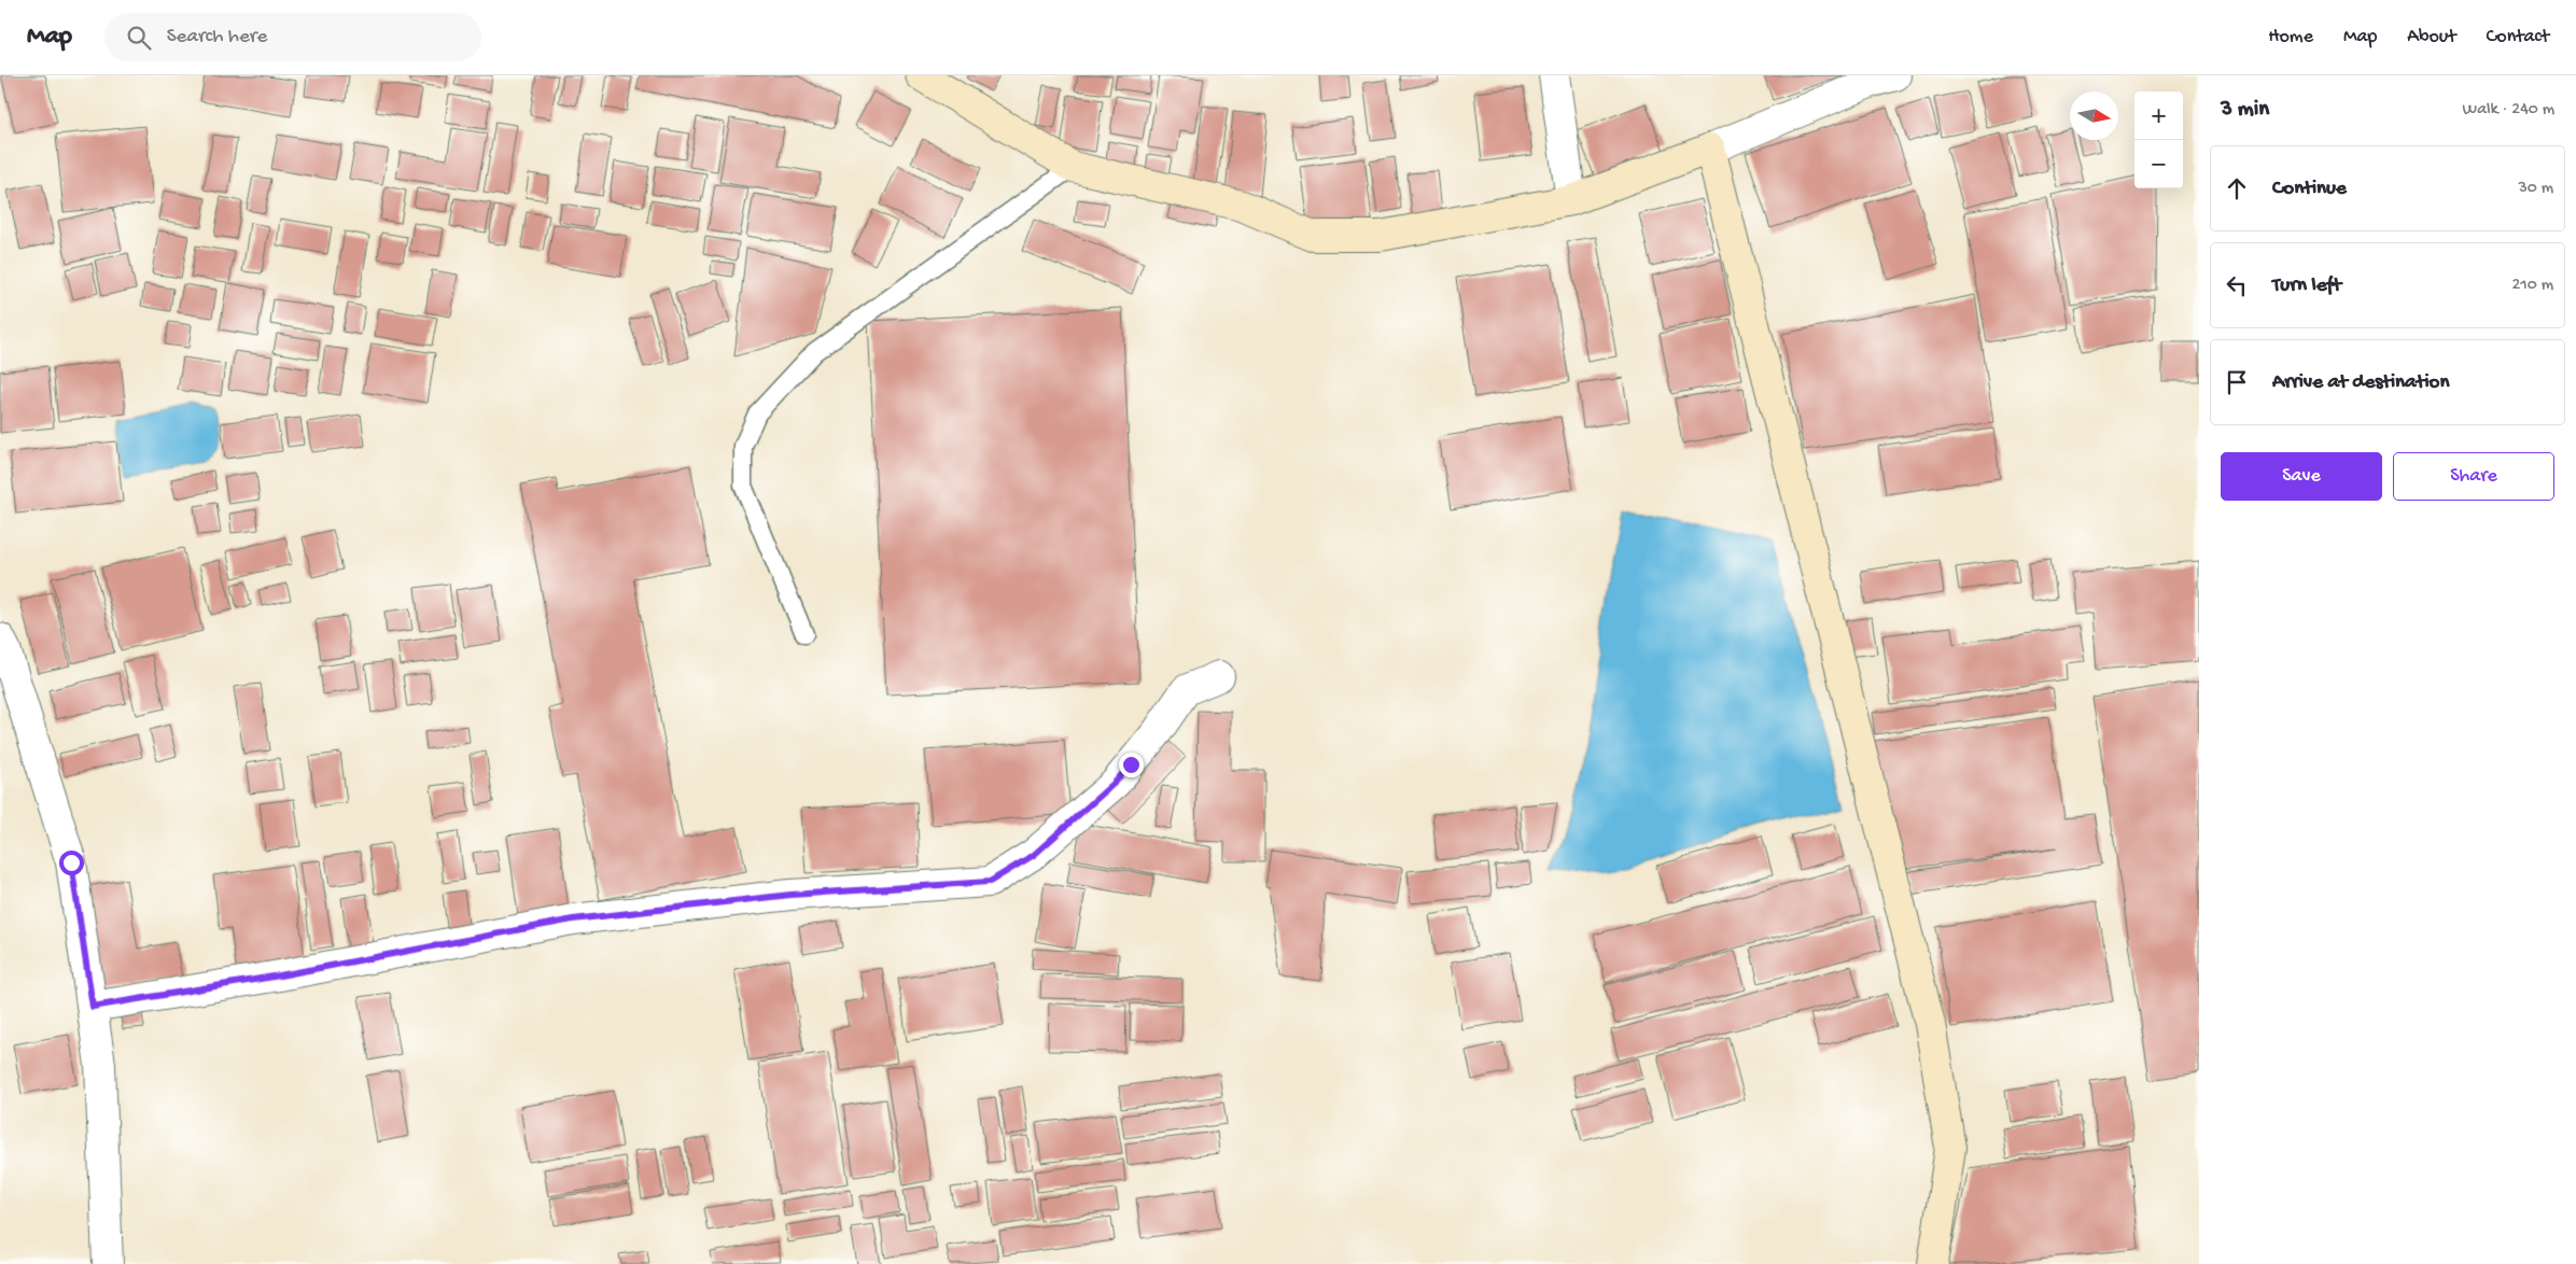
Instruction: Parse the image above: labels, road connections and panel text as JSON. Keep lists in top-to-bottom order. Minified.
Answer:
{"north":"right","page":{"header":"Map","search":"Search here","nav":["Home","Map","About","Contact"],"heading":["3 min","Walk · 240 m"],"map_buttons":["+","−"],"list":[["Continue","30 m"],["Turn left","210 m"],"Arrive at destination"],"buttons":["Save","Share"]}}
